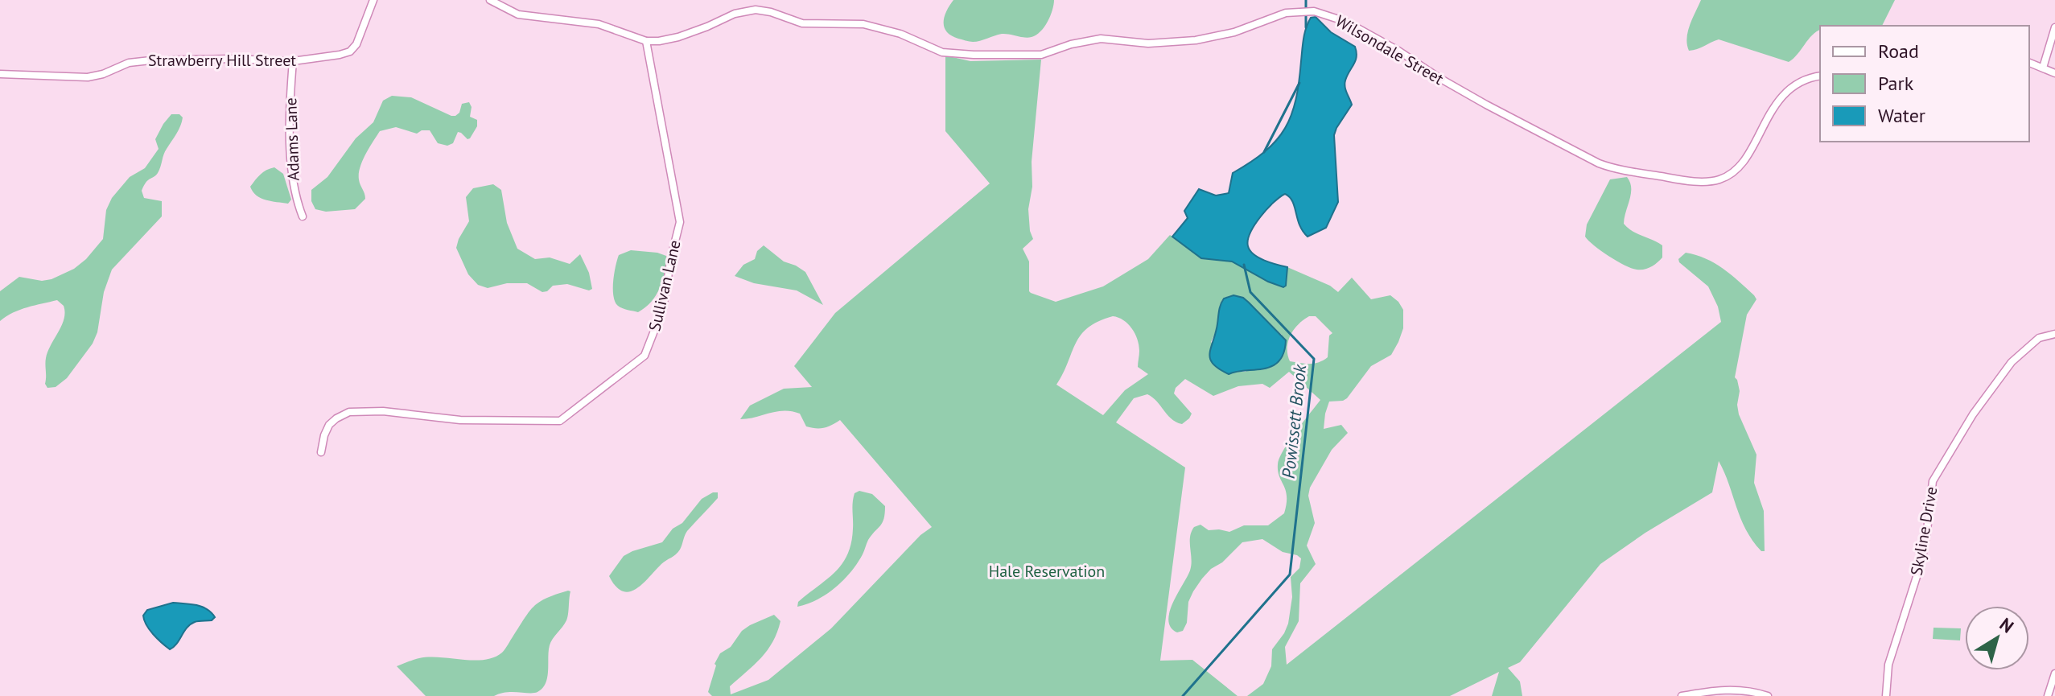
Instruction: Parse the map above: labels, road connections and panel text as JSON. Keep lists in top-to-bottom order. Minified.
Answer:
{"streets":{"street":["Wilsondale Street","Strawberry Hill Street","Adams Lane","Sullivan Lane","Skyline Drive"]},"crossings":[["Wilsondale Street","Sullivan Lane"],["Strawberry Hill Street","Adams Lane"]],"water":["Powissett Brook"],"parks":["Hale Reservation"],"legend":["Road","Park","Water"],"north":"top right"}
